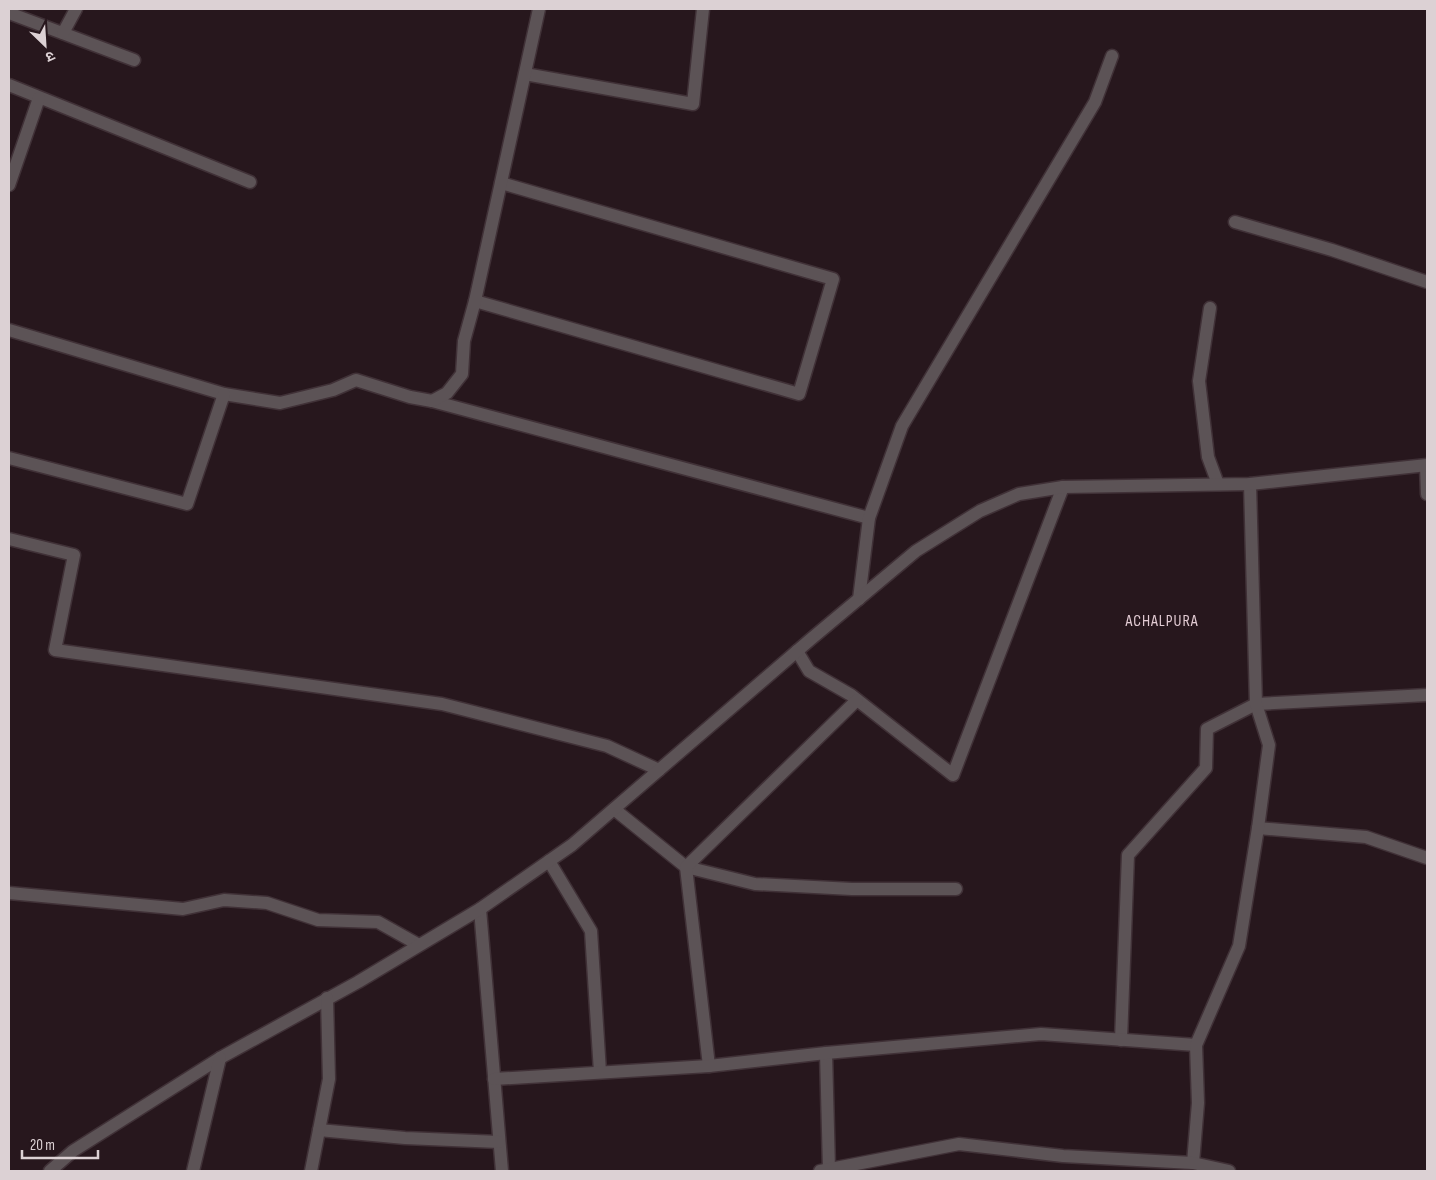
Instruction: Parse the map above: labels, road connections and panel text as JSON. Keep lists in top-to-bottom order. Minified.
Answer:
{"districts":["ACHALPURA"],"scale_bar":"20 m","north":"bottom right"}
